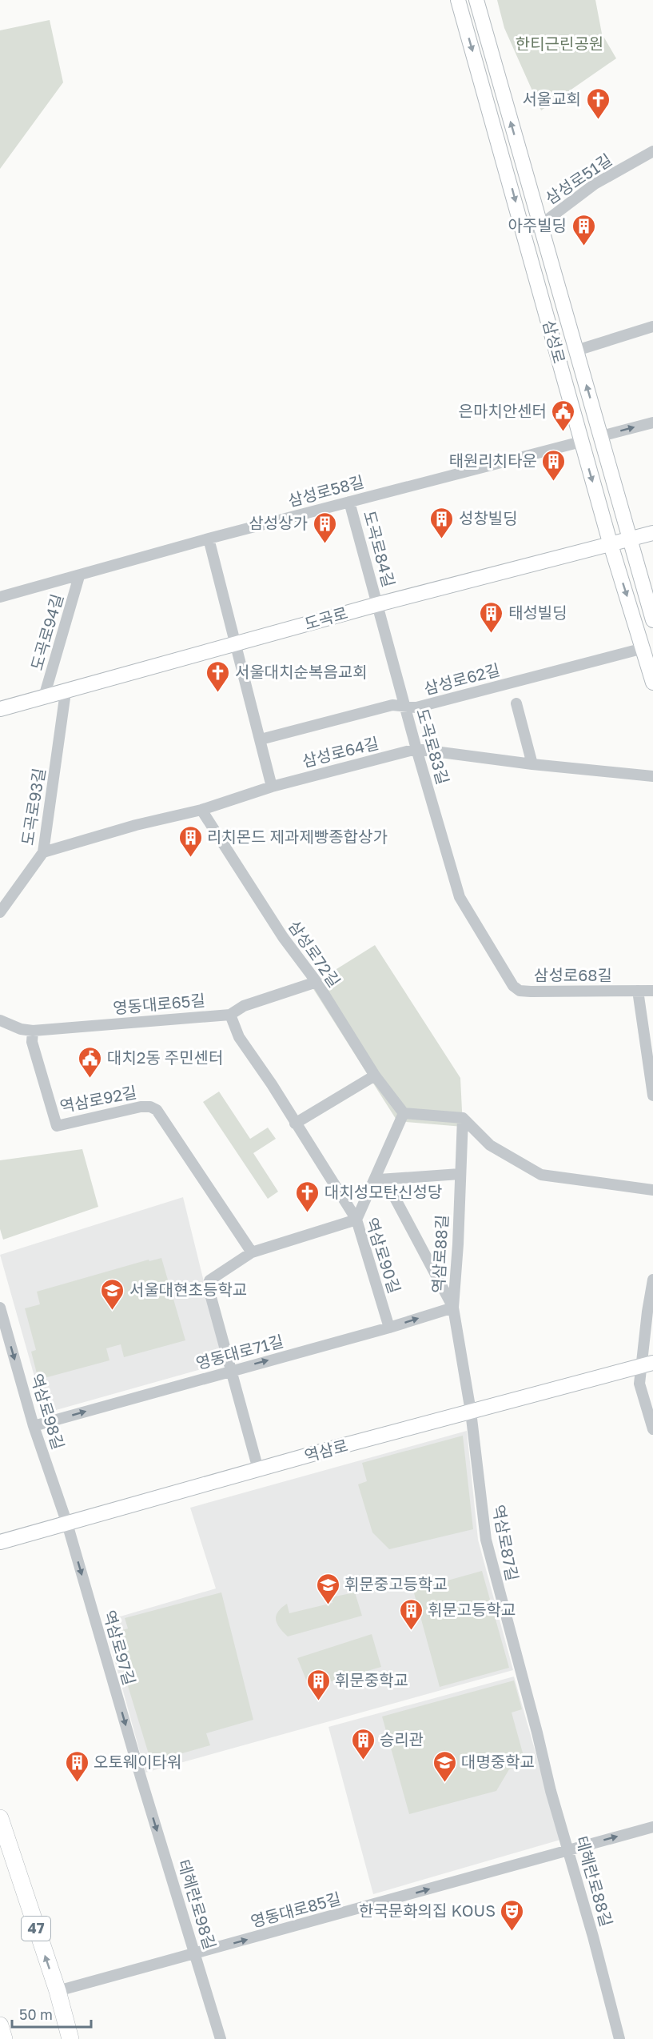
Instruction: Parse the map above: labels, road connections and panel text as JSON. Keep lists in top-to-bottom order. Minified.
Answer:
{"streets":{"main road":["삼성로","도곡로","역삼로","47"],"street":["삼성로51길","삼성로58길","도곡로84길","도곡로94길","삼성로62길","도곡로83길","삼성로64길","도곡로93길","삼성로72길","삼성로68길","영동대로65길","역삼로92길","역삼로88길","역삼로90길","영동대로71길","역삼로98길","역삼로87길","역삼로97길","테헤란로88길","테헤란로98길","영동대로85길"]},"crossings":[["삼성로51길","삼성로"],["삼성로","삼성로58길"],["삼성로","도곡로"],["삼성로","삼성로62길"],["삼성로58길","도곡로84길"],["삼성로58길","도곡로94길"],["도곡로84길","도곡로"],["도곡로84길","도곡로83길"],["도곡로","도곡로94길"],["도곡로","도곡로83길"],["도곡로","도곡로93길"],["삼성로62길","도곡로83길"],["도곡로83길","삼성로64길"],["도곡로83길","삼성로68길"],["삼성로64길","도곡로93길"],["삼성로64길","삼성로72길"],["삼성로72길","영동대로65길"],["영동대로65길","역삼로92길"],["영동대로65길","역삼로90길"],["역삼로88길","영동대로71길"],["역삼로88길","역삼로"],["역삼로88길","역삼로87길"],["역삼로90길","영동대로71길"],["영동대로71길","역삼로98길"],["역삼로98길","역삼로"],["역삼로98길","역삼로97길"],["역삼로","역삼로87길"],["역삼로","역삼로97길"],["역삼로87길","테헤란로88길"],["역삼로97길","테헤란로98길"],["테헤란로88길","영동대로85길"],["테헤란로98길","영동대로85길"],["영동대로85길","47"]],"one_way":["영동대로71길","역삼로98길","역삼로97길","테헤란로98길","영동대로85길"],"parks":["한티근린공원"],"places":{"church":["서울교회","서울대치순복음교회","대치성모탄신성당"],"building":["아주빌딩","태원리치타운","성창빌딩","삼성상가","태성빌딩","리치몬드 제과제빵종합상가","휘문고등학교","휘문중학교","승리관","오토웨이타워"],"public building":["은마치안센터","대치2동 주민센터"],"school or university":["서울대현초등학교","휘문중고등학교","대명중학교"],"theatre":["한국문화의집 KOUS"]},"scale_bar":"50 m"}
